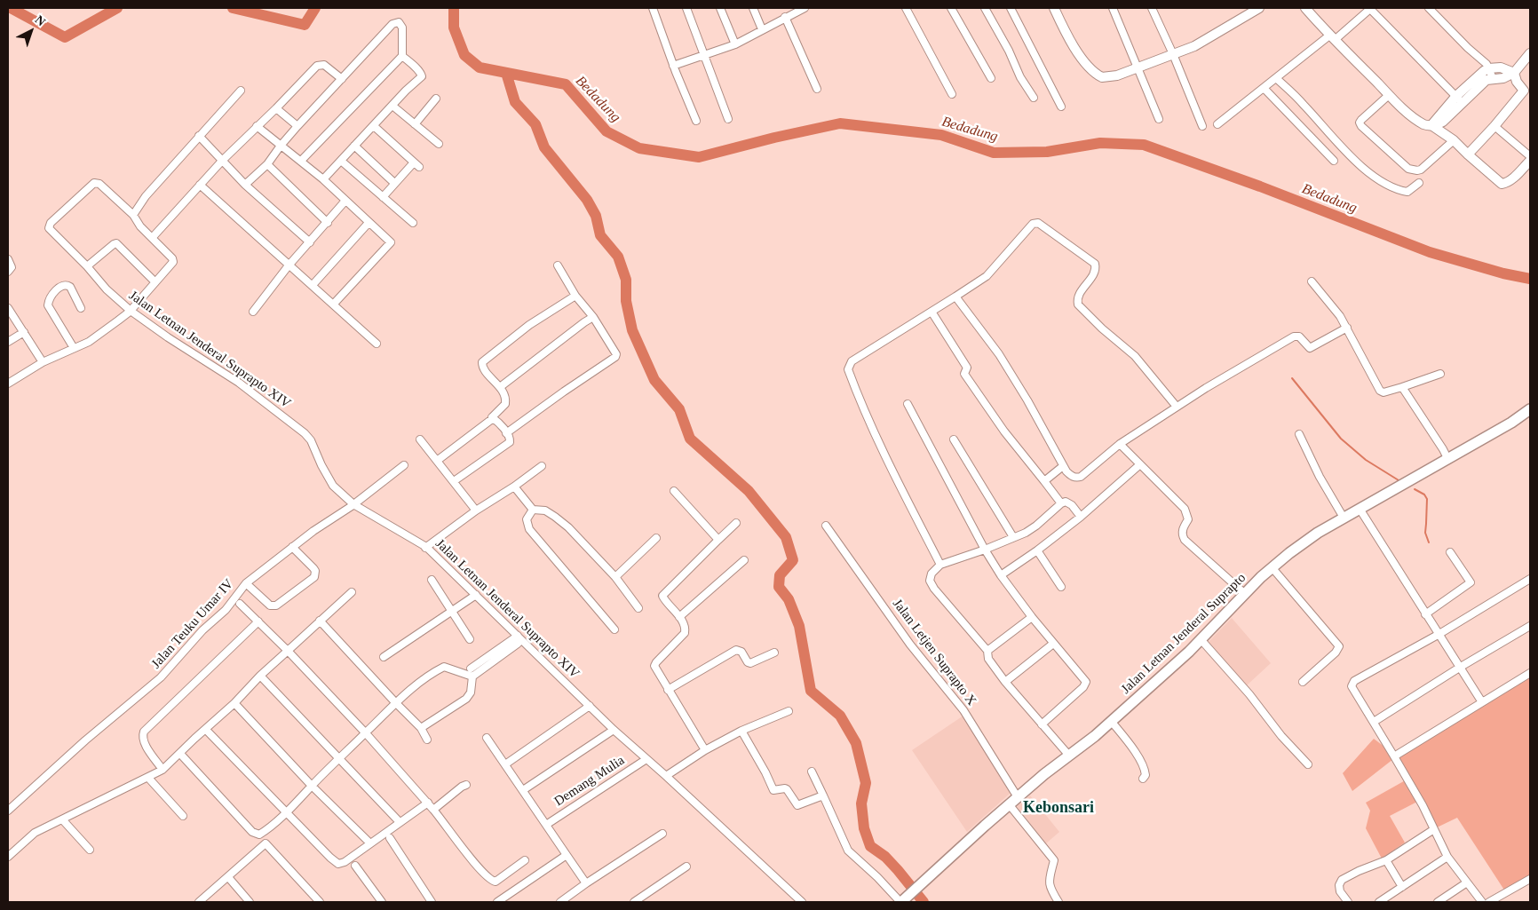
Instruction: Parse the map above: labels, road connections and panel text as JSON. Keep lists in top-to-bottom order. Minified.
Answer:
{"streets":{"main road":["Jalan Letnan Jenderal Suprapto"],"street":["Jalan Letnan Jenderal Suprapto XIV","Jalan Teuku Umar IV","Jalan Letjen Suprapto X","Demang Mulia"]},"crossings":[["Jalan Letnan Jenderal Suprapto XIV","Jalan Teuku Umar IV"],["Jalan Letnan Jenderal Suprapto XIV","Demang Mulia"],["Jalan Letnan Jenderal Suprapto","Jalan Letjen Suprapto X"]],"districts":["Kebonsari"],"water":["Bedadung"],"north":"top right"}
